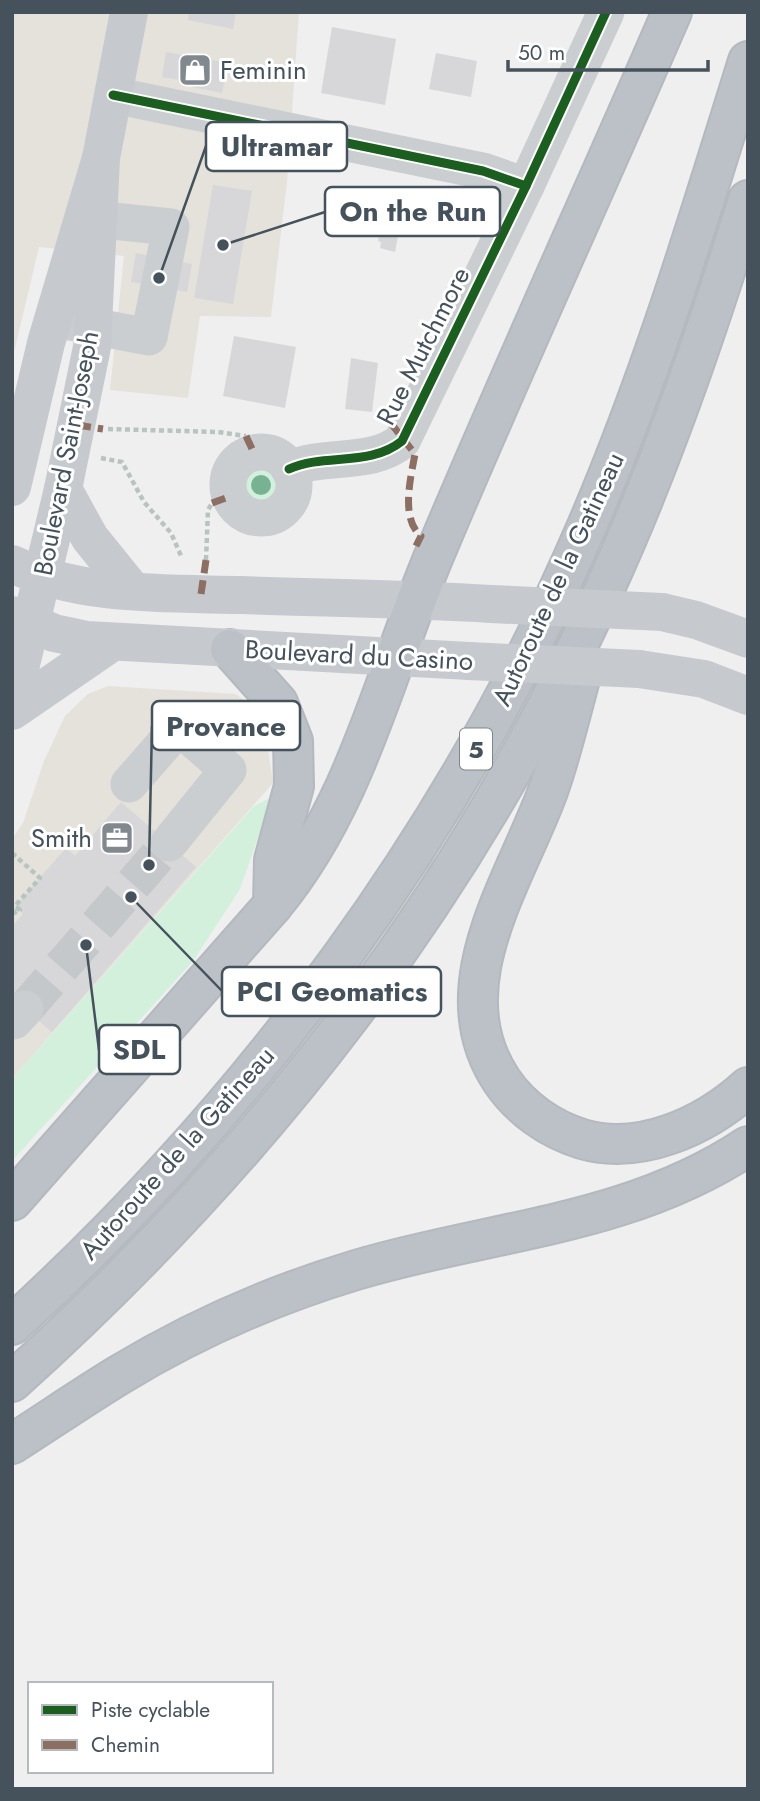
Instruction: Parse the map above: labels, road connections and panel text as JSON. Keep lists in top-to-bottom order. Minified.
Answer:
{"streets":{"highway":["Autoroute de la Gatineau","5"],"main road":["Boulevard Saint-Joseph","Boulevard du Casino"],"street":["Rue Mutchmore"]},"crossings":[["Boulevard Saint-Joseph","Boulevard du Casino"]],"places":{"shop":["Feminin"],"other":["On the Run","Ultramar","Provance","PCI Geomatics","SDL"],"office":["Smith"]},"legend":["Piste cyclable","Chemin"],"scale_bar":"50 m"}
